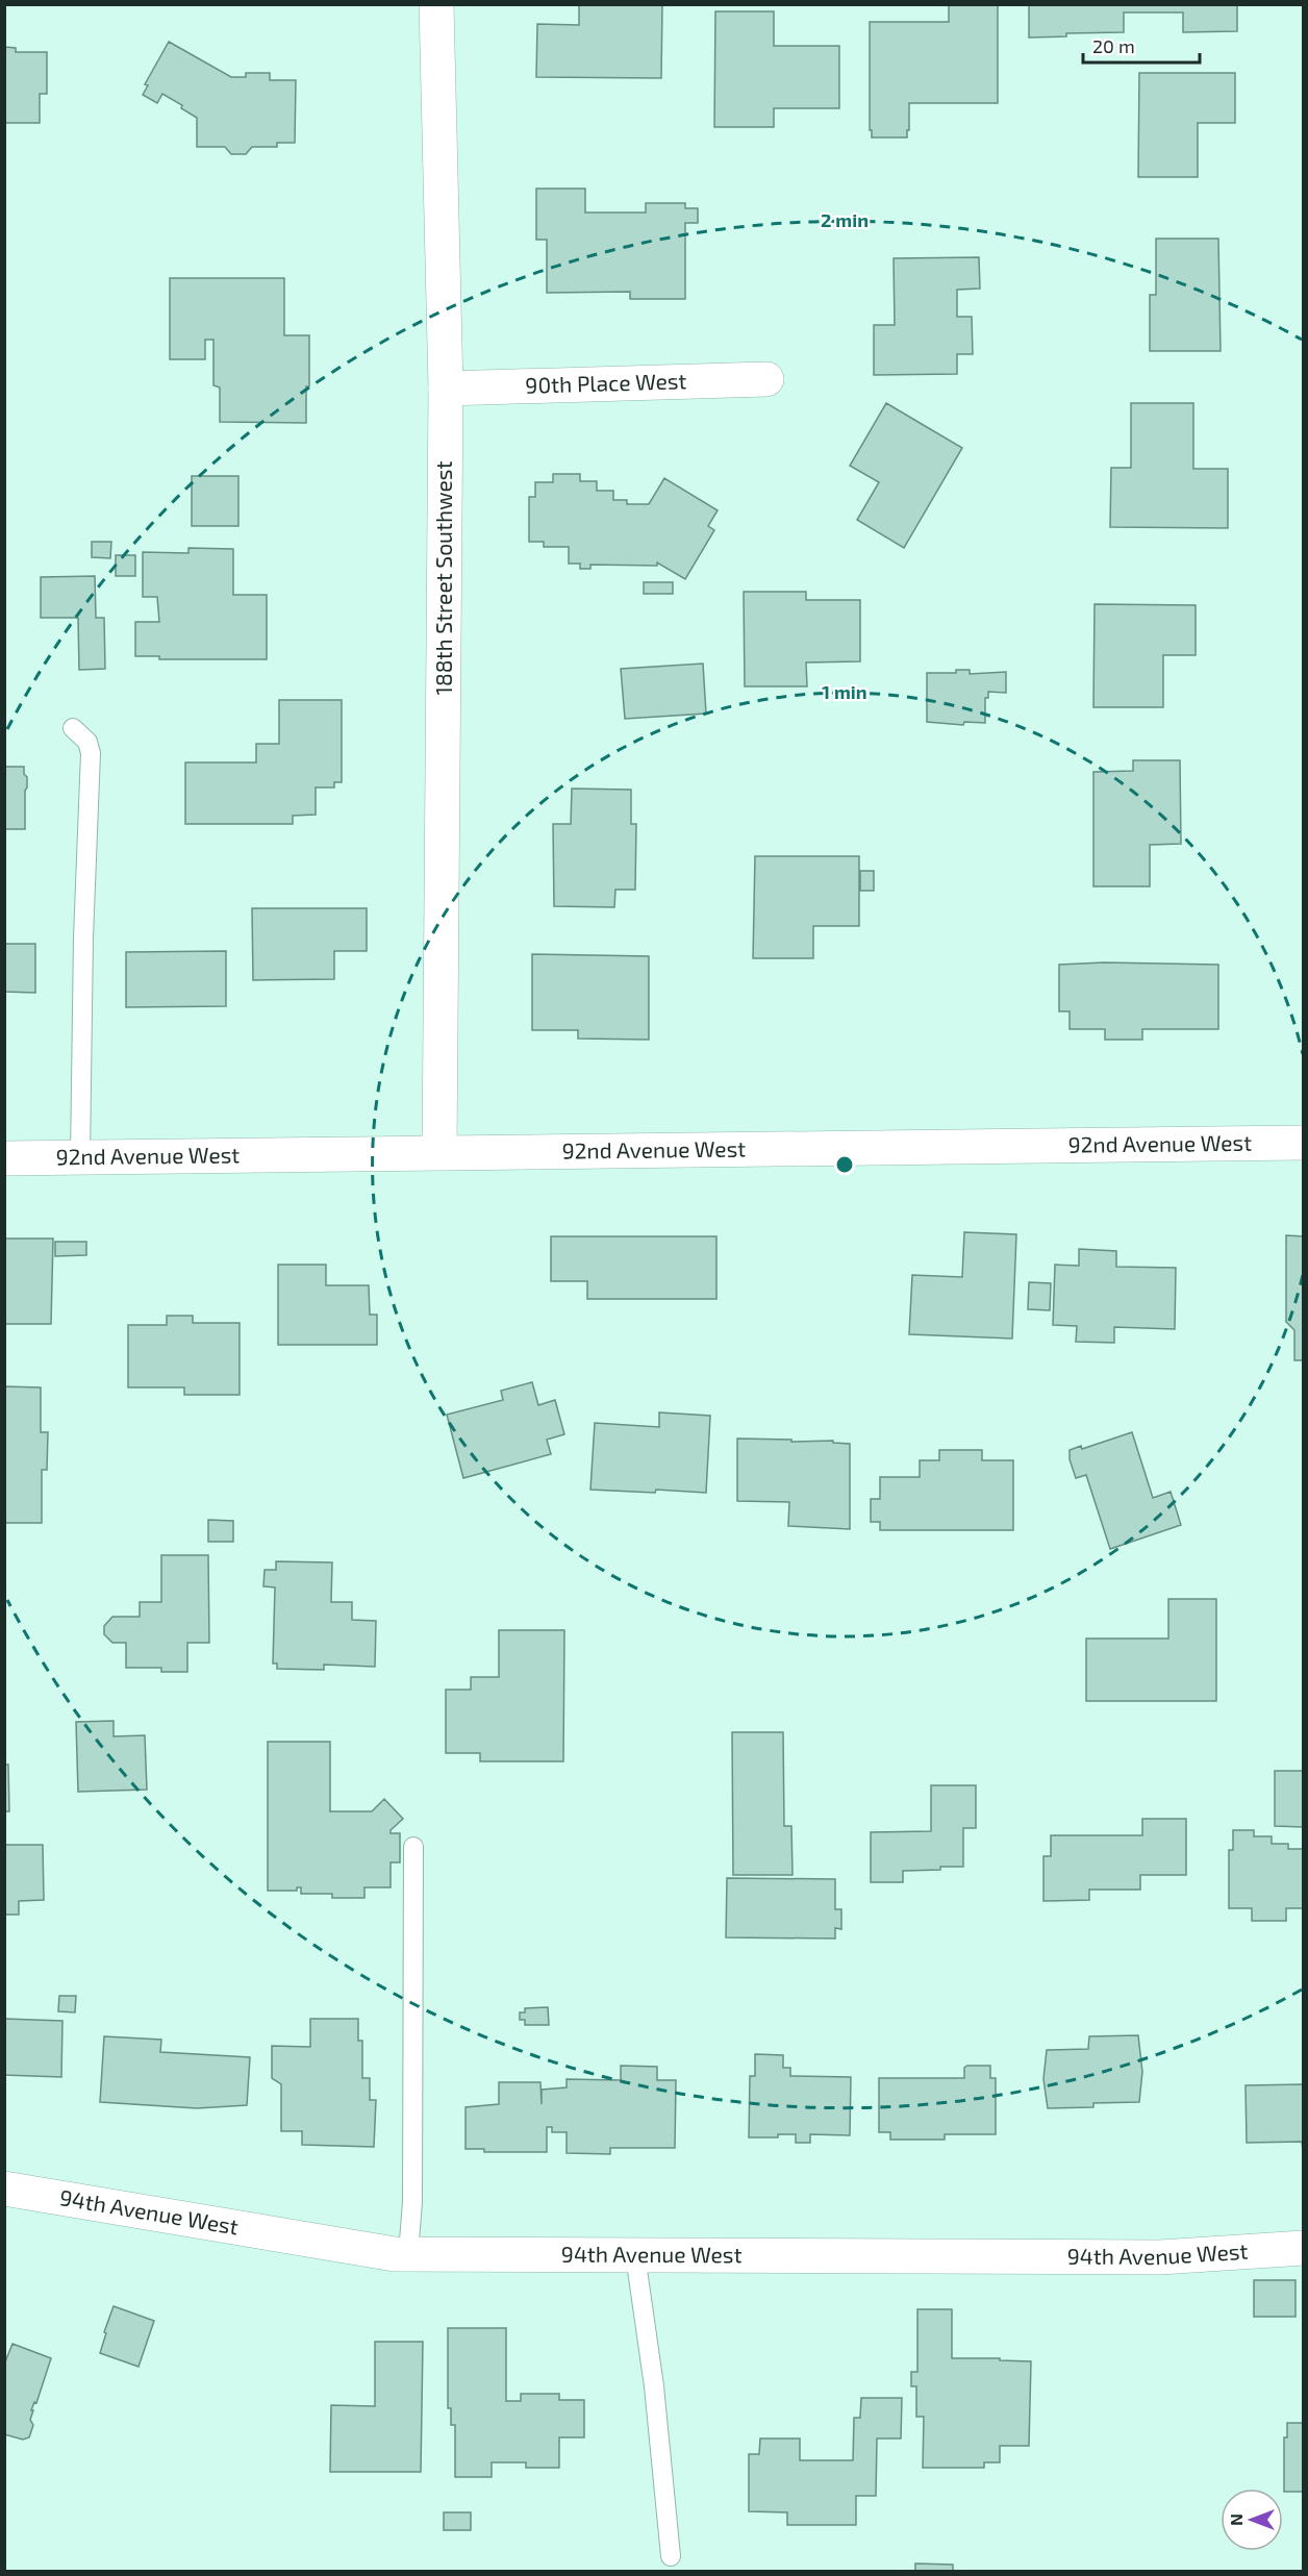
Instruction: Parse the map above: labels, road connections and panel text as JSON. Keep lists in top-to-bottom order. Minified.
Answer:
{"streets":{"street":["90th Place West","188th Street Southwest","92nd Avenue West","94th Avenue West"]},"crossings":[["90th Place West","188th Street Southwest"],["188th Street Southwest","92nd Avenue West"]],"scale_bar":"20 m","north":"left","rings":["2 min","1 min"]}
